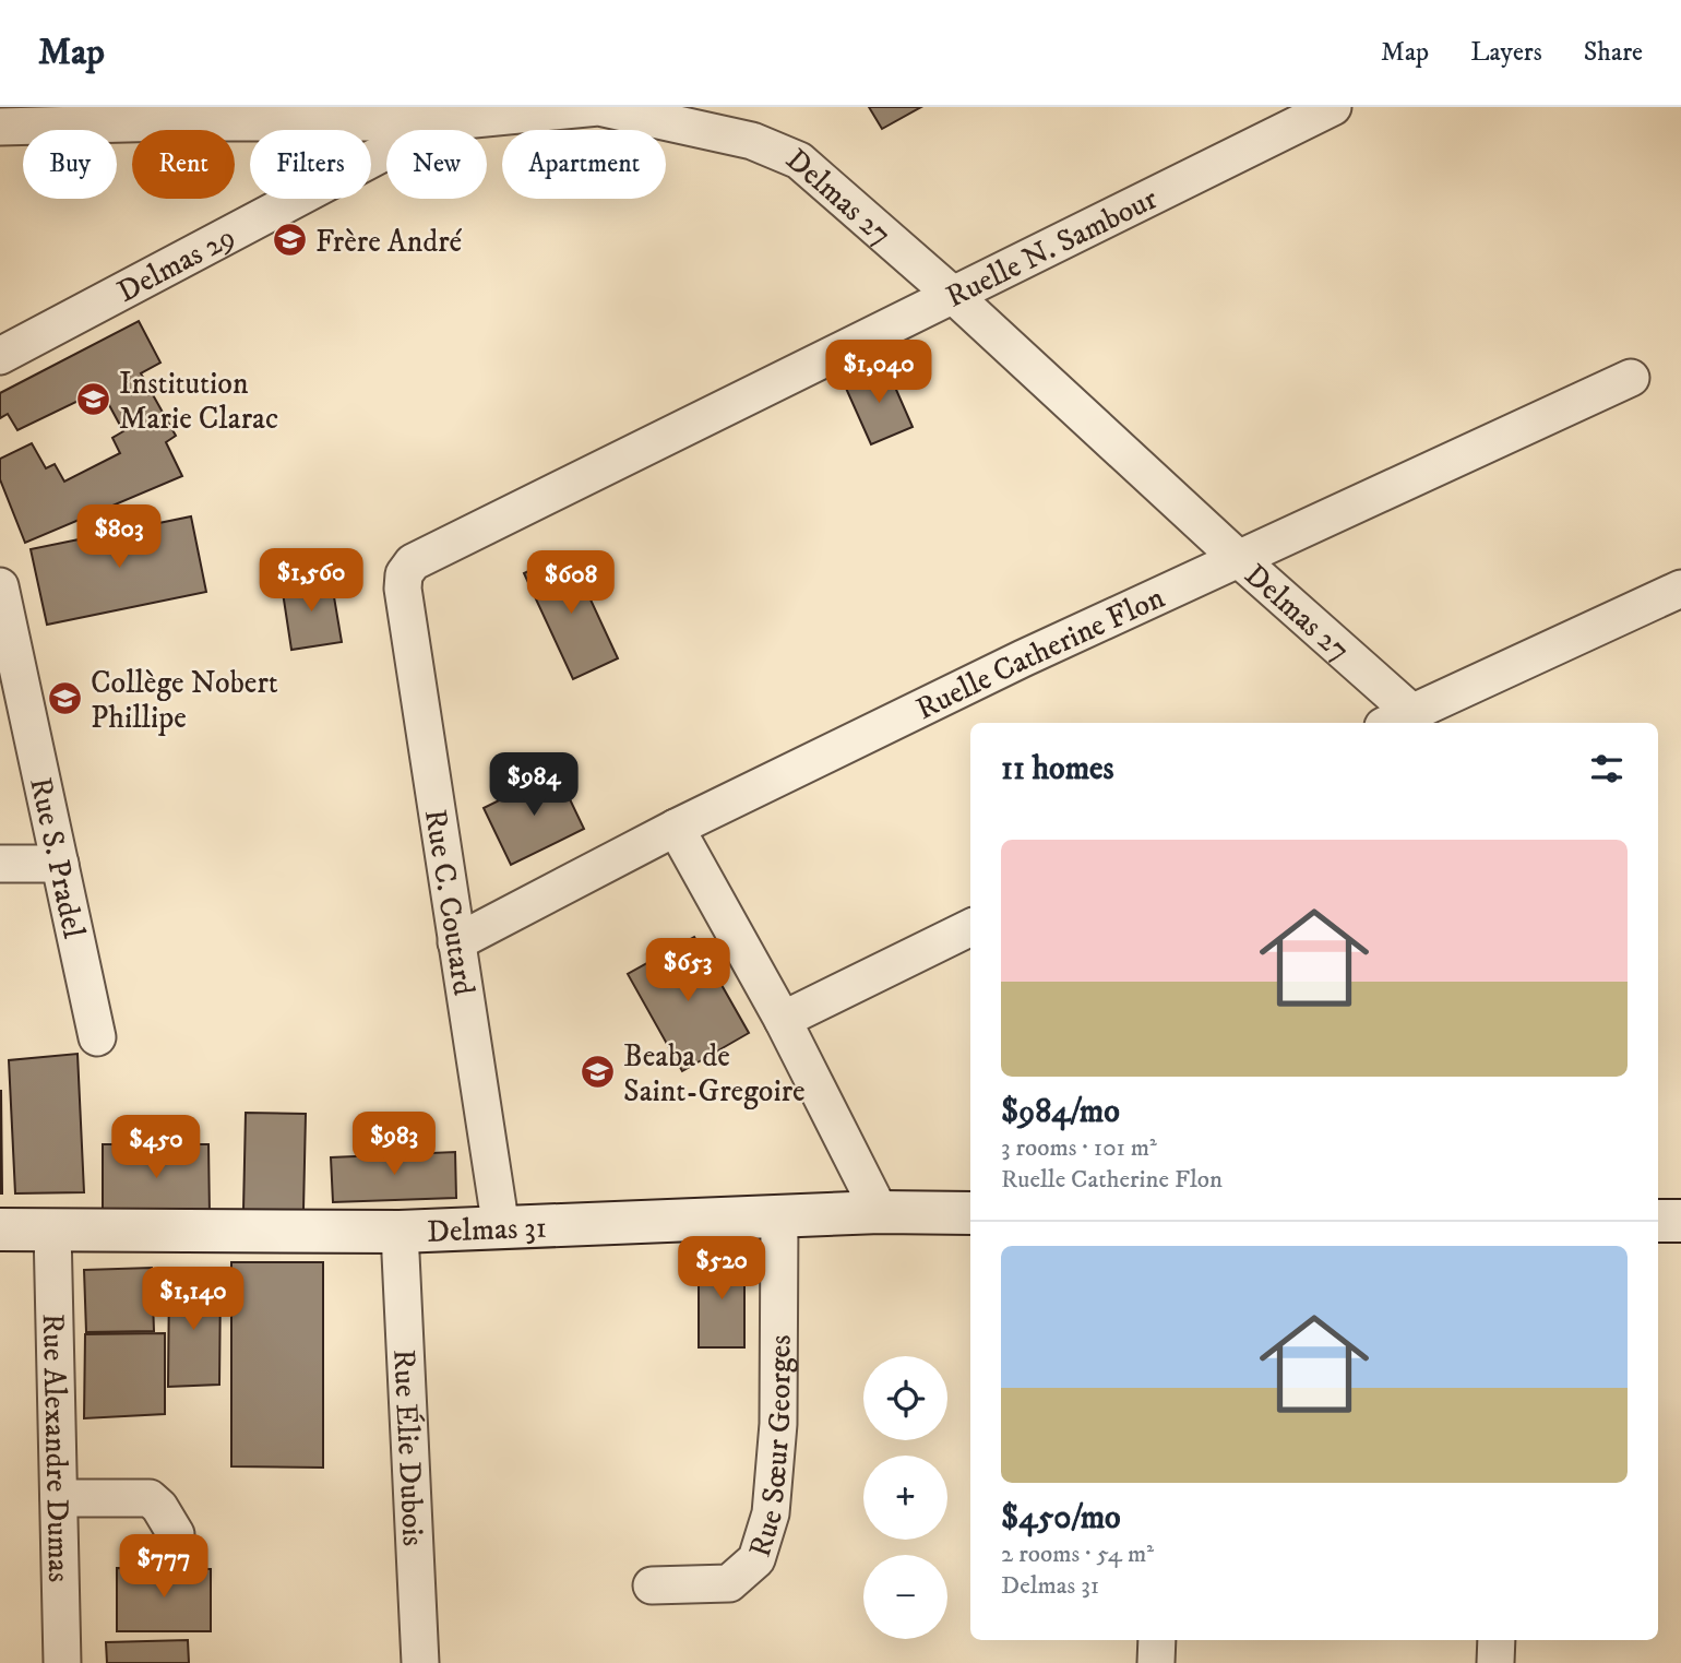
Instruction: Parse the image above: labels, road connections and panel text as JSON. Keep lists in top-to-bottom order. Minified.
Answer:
{"streets":{"street":["Delmas 27","Ruelle N. Sambour","Delmas 29","Ruelle Catherine Flon","Rue S. Pradel","Rue C. Coutard","Delmas 31","Rue Sœur Georges","Rue Alexandre Dumas","Rue Élie Dubois"]},"crossings":[["Delmas 27","Ruelle N. Sambour"],["Delmas 27","Delmas 29"],["Delmas 27","Ruelle Catherine Flon"],["Ruelle N. Sambour","Rue C. Coutard"],["Ruelle Catherine Flon","Rue C. Coutard"],["Rue C. Coutard","Delmas 31"],["Delmas 31","Rue Sœur Georges"],["Delmas 31","Rue Alexandre Dumas"],["Delmas 31","Rue Élie Dubois"]],"places":{"school or university":["Frère André","Institution Marie Clarac","Collège Nobert Phillipe","Beaba de Saint-Gregoire"]},"page":{"header":"Map","nav":["Map","Layers","Share"],"chip":["Buy","Rent","Filters","New","Apartment"],"price":["$1,040","$803","$1,560","$608","$984","$653","$983","$450","$520","$1,140","$777"],"heading":"11 homes","list":[{"name":"$984/mo","note":"3 rooms · 101 m² · Ruelle Catherine Flon"},{"name":"$450/mo","note":"2 rooms · 54 m² · Delmas 31"}],"map_buttons":["+","−"]}}
